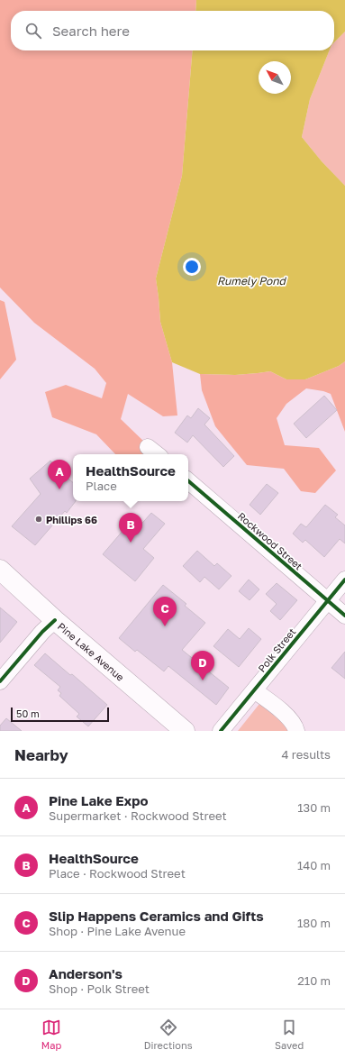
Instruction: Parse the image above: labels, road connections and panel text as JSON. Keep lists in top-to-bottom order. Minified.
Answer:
{"streets":{"main road":["Pine Lake Avenue"],"street":["Rockwood Street","Polk Street"]},"crossings":[["Rockwood Street","Polk Street"]],"water":["Rumely Pond"],"places":["Phillips 66"],"scale_bar":"50 m","north":"top left","page":{"search":"Search here","popup":["HealthSource","Place"],"pins":["A","B","C","D"],"scale":"50 m","heading":["Nearby","4 results"],"list":[{"mark":"A","name":"Pine Lake Expo","note":"Supermarket · Rockwood Street","value":"130 m"},{"mark":"B","name":"HealthSource","note":"Place · Rockwood Street","value":"140 m"},{"mark":"C","name":"Slip Happens Ceramics and Gifts","note":"Shop · Pine Lake Avenue","value":"180 m"},{"mark":"D","name":"Anderson's","note":"Shop · Polk Street","value":"210 m"}],"nav":["Map","Directions","Saved"]}}
